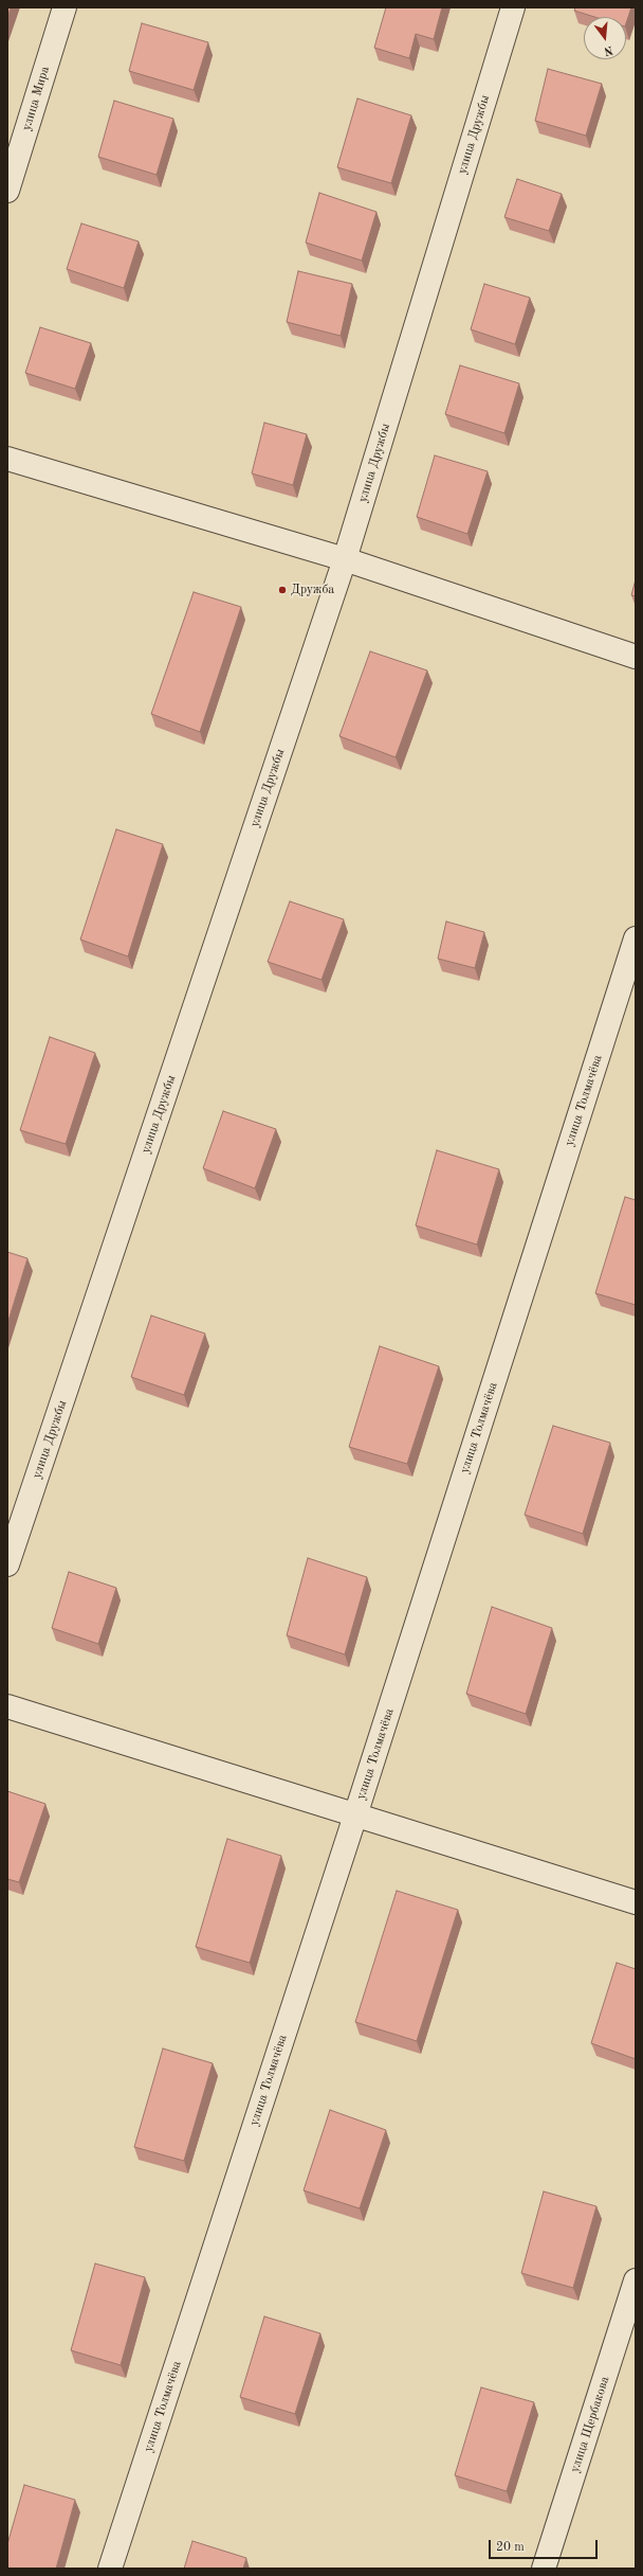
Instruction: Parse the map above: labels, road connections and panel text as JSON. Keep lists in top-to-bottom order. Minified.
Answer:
{"streets":{"street":["улица Мира","улица Дружбы","улица Толмачёва","улица Щербакова"]},"places":["Дружба"],"scale_bar":"20 m","north":"bottom"}
